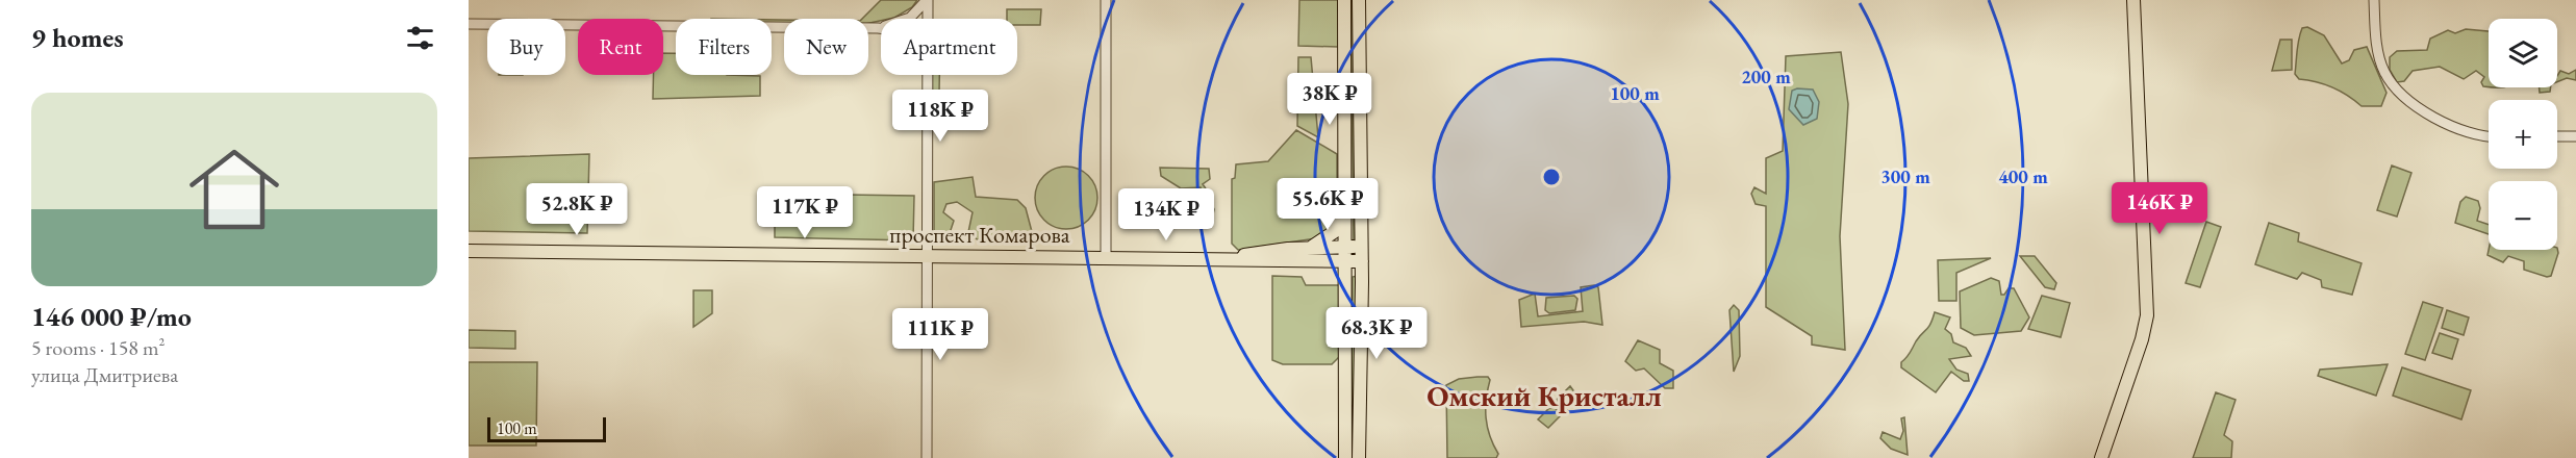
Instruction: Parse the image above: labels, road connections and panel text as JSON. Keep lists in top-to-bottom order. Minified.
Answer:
{"streets":{"main road":["проспект Комарова"]},"districts":["Омский Кристалл"],"scale_bar":"100 m","page":{"heading":"9 homes","map_buttons":["+","−"],"chip":["Buy","Rent","Filters","New","Apartment"],"price":["38K ₽","118K ₽","55.6K ₽","146K ₽","52.8K ₽","117K ₽","134K ₽","68.3K ₽","111K ₽"],"list":[{"name":"146 000 ₽/mo","note":"5 rooms · 158 m² · улица Дмитриева"}],"scale":"100 m"},"rings":["200 m","100 m","300 m","400 m"]}
